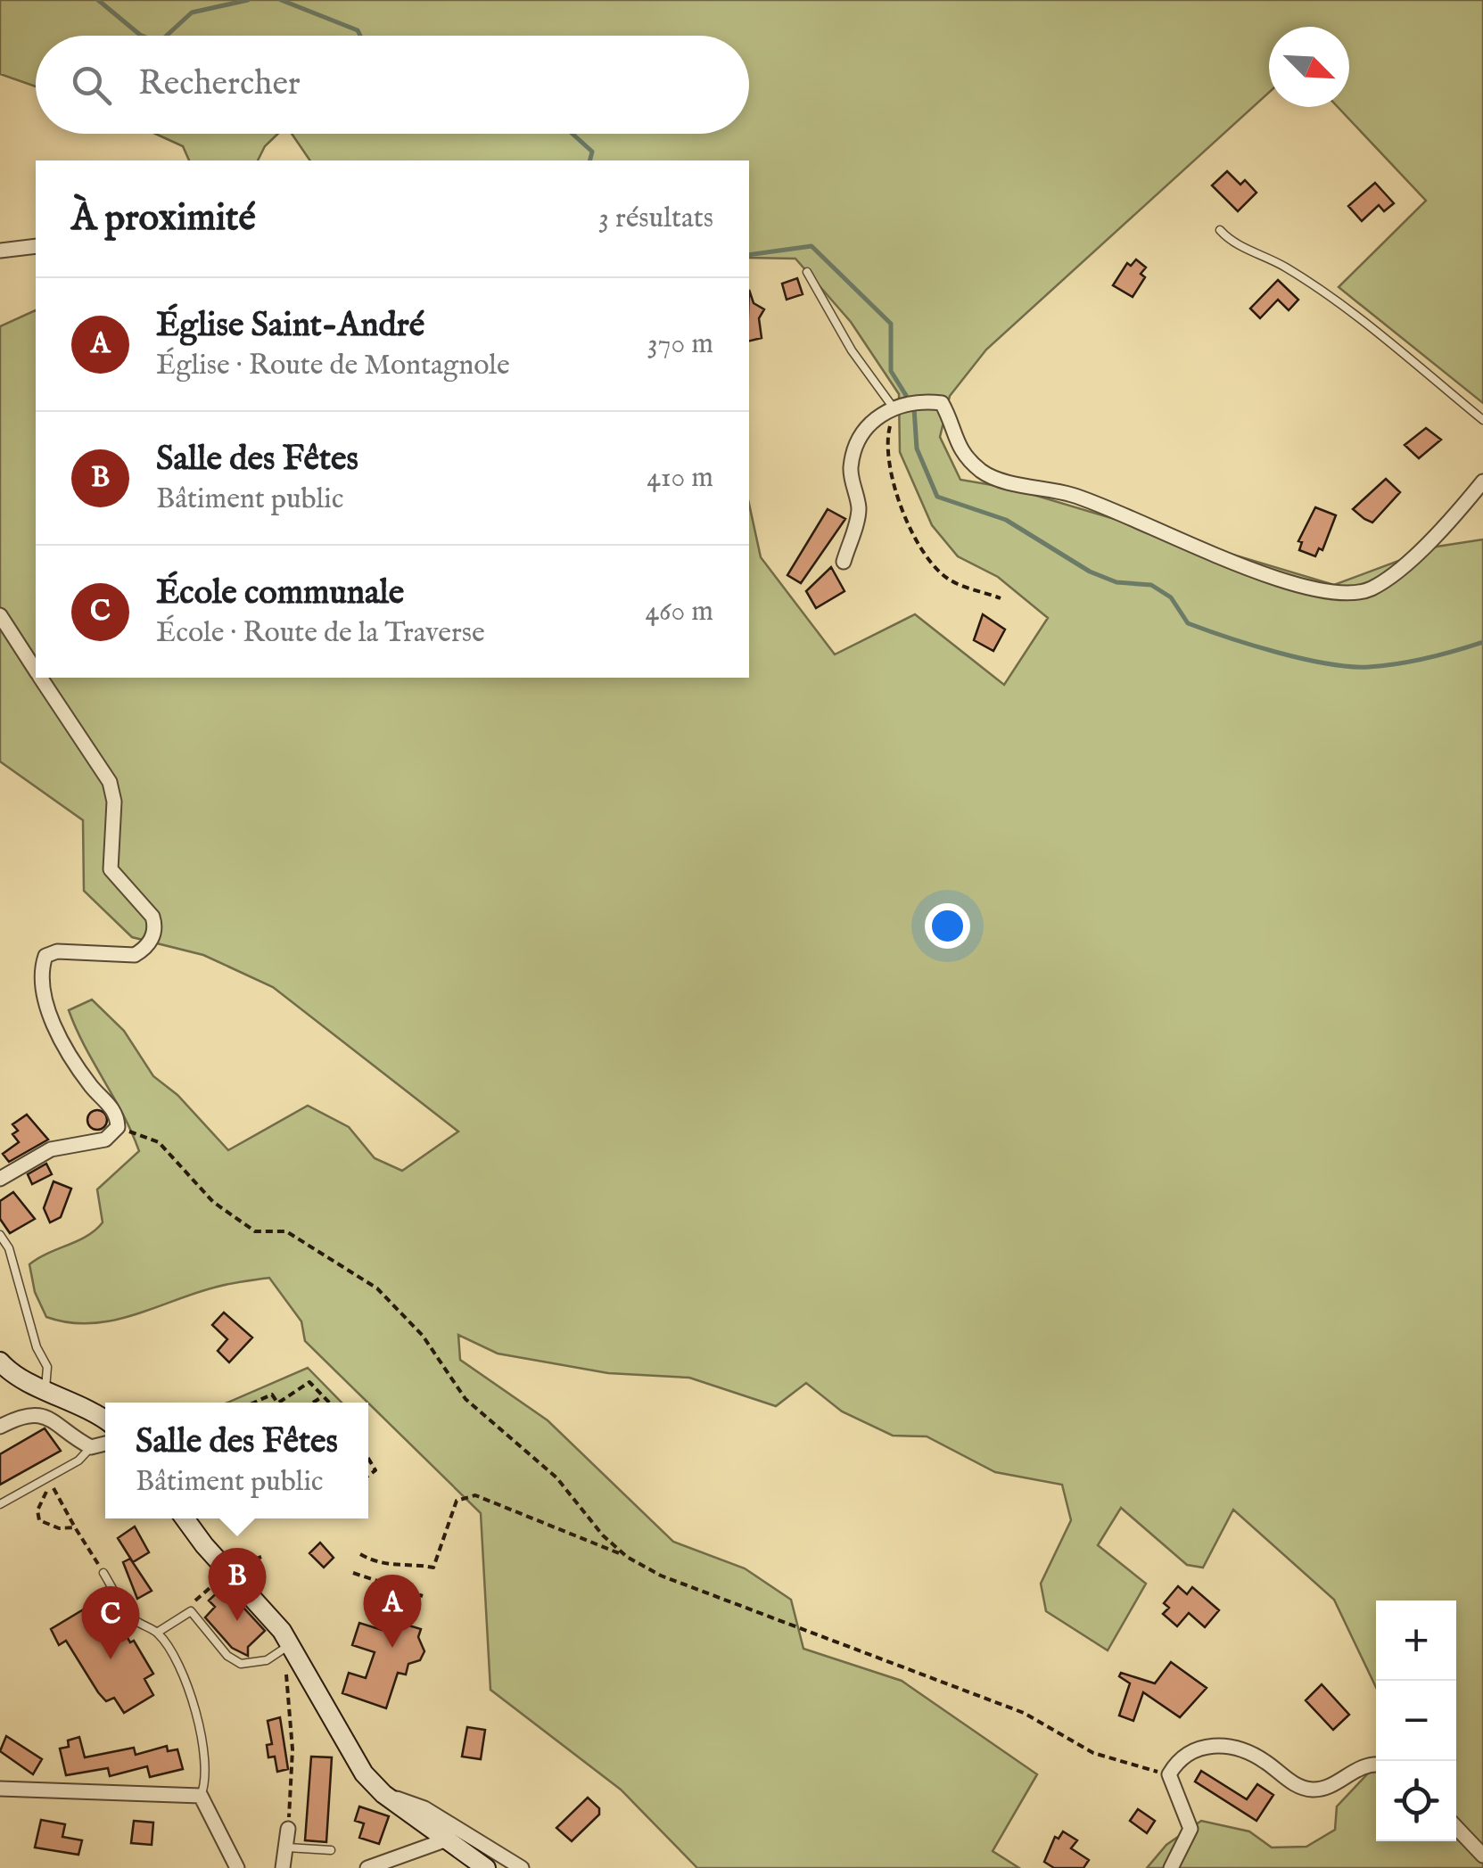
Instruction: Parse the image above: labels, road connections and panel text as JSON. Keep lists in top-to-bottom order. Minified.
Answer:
{"north":"bottom right","page":{"search":"Rechercher","heading":["À proximité","3 résultats"],"list":[{"mark":"A","name":"Église Saint-André","note":"Église · Route de Montagnole","value":"370 m"},{"mark":"B","name":"Salle des Fêtes","note":"Bâtiment public","value":"410 m"},{"mark":"C","name":"École communale","note":"École · Route de la Traverse","value":"460 m"}],"popup":["Salle des Fêtes","Bâtiment public"],"pins":["B","A","C"],"map_buttons":["+","−"]}}
